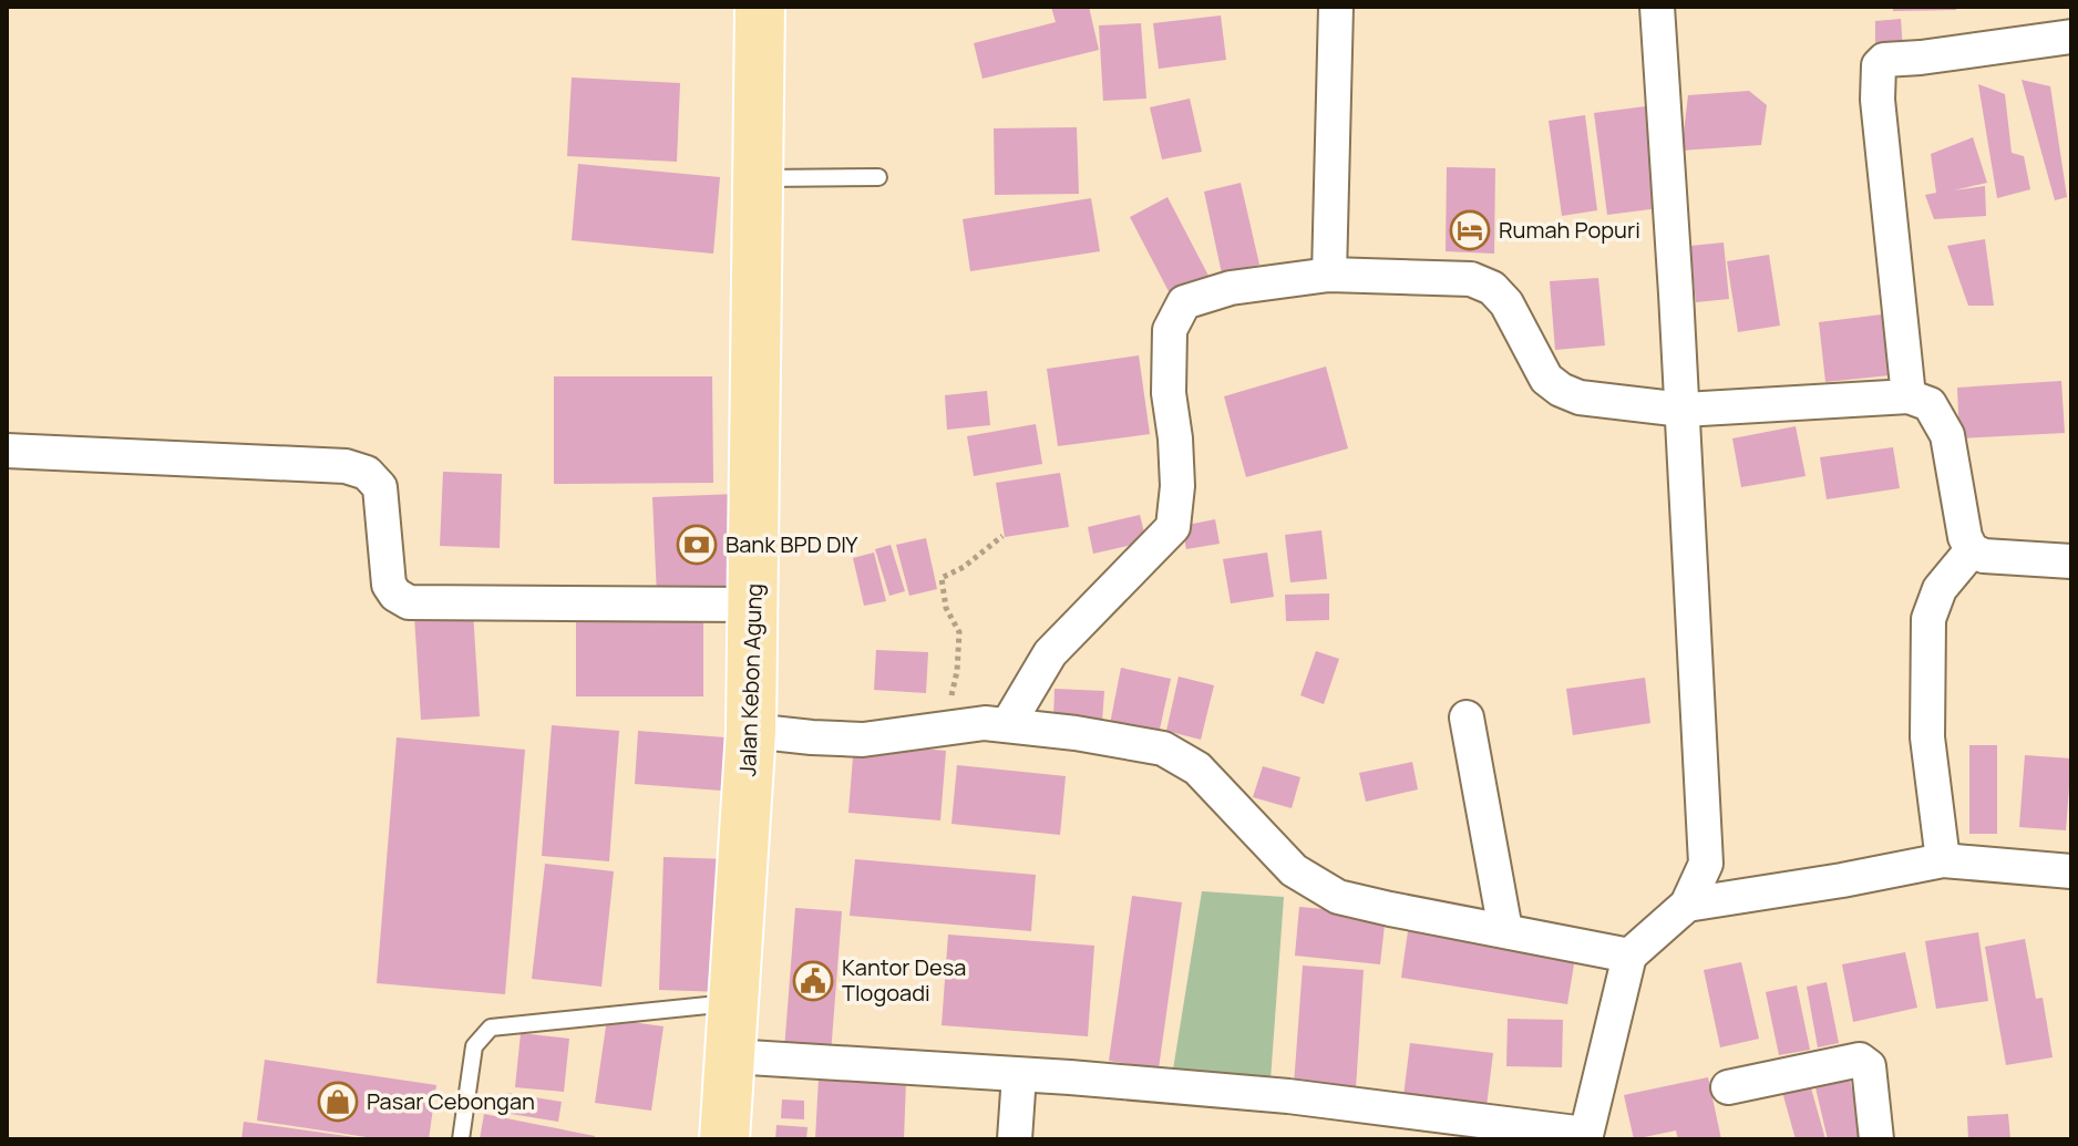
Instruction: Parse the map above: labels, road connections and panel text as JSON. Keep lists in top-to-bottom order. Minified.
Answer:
{"streets":{"main road":["Jalan Kebon Agung"]},"places":{"hotel":["Rumah Popuri"],"bank":["Bank BPD DIY"],"public building":["Kantor Desa Tlogoadi"],"shop":["Pasar Cebongan"]}}
